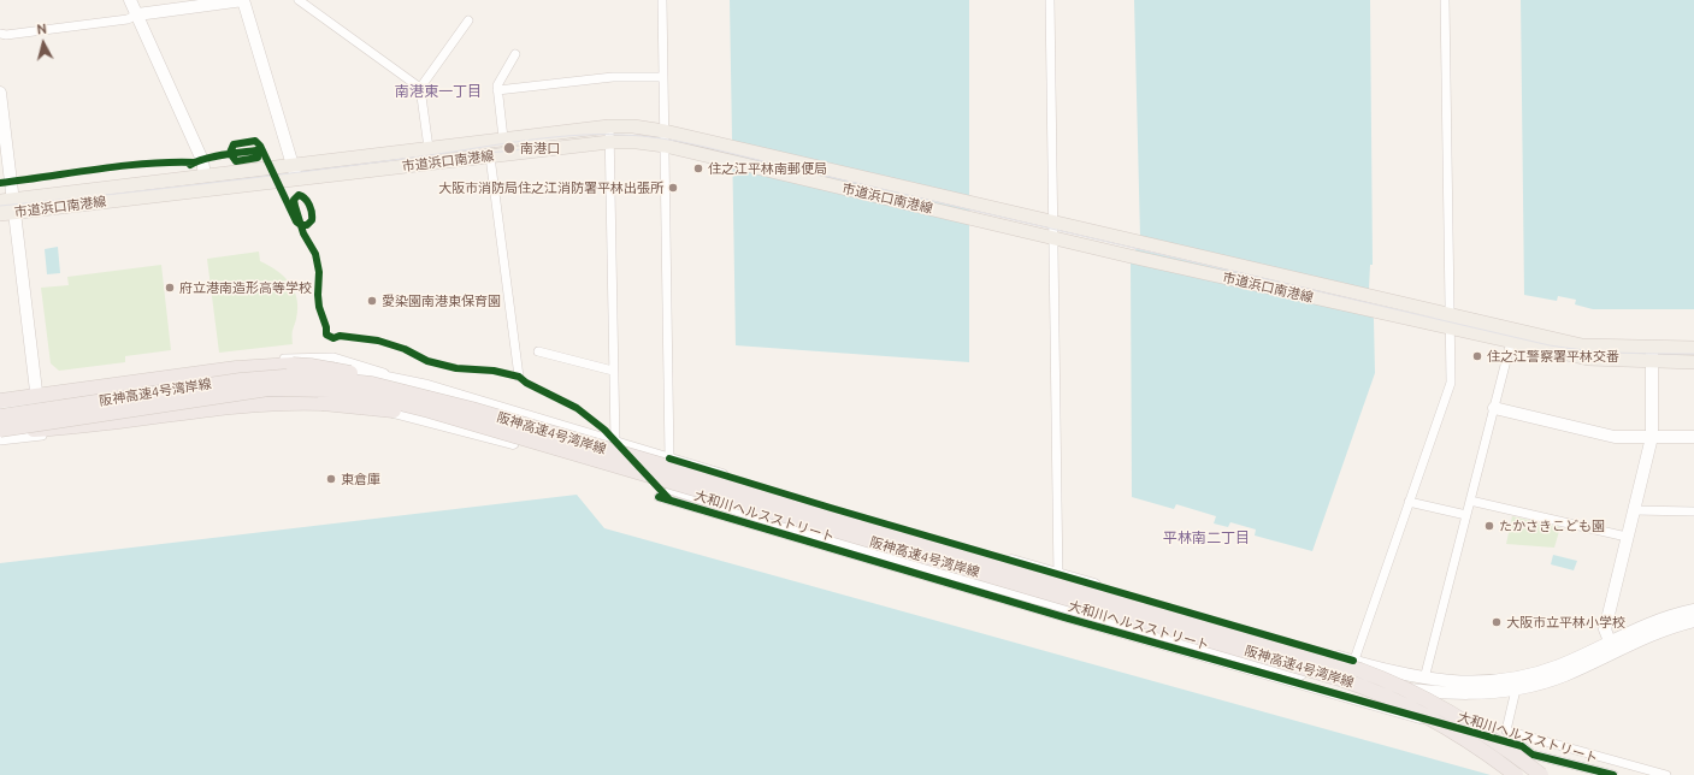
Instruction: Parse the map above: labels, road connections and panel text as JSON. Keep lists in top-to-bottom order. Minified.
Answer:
{"streets":{"highway":["阪神高速4号湾岸線"],"main road":["市道浜口南港線"],"street":["大和川ヘルスストリート"]},"districts":["南港東一丁目","平林南二丁目"],"places":["南港口","住之江平林南郵便局","大阪市消防局住之江消防署平林出張所","府立港南造形高等学校","愛染園南港東保育園","住之江警察署平林交番","東倉庫","たかさきこども園","大阪市立平林小学校"],"north":"top"}
